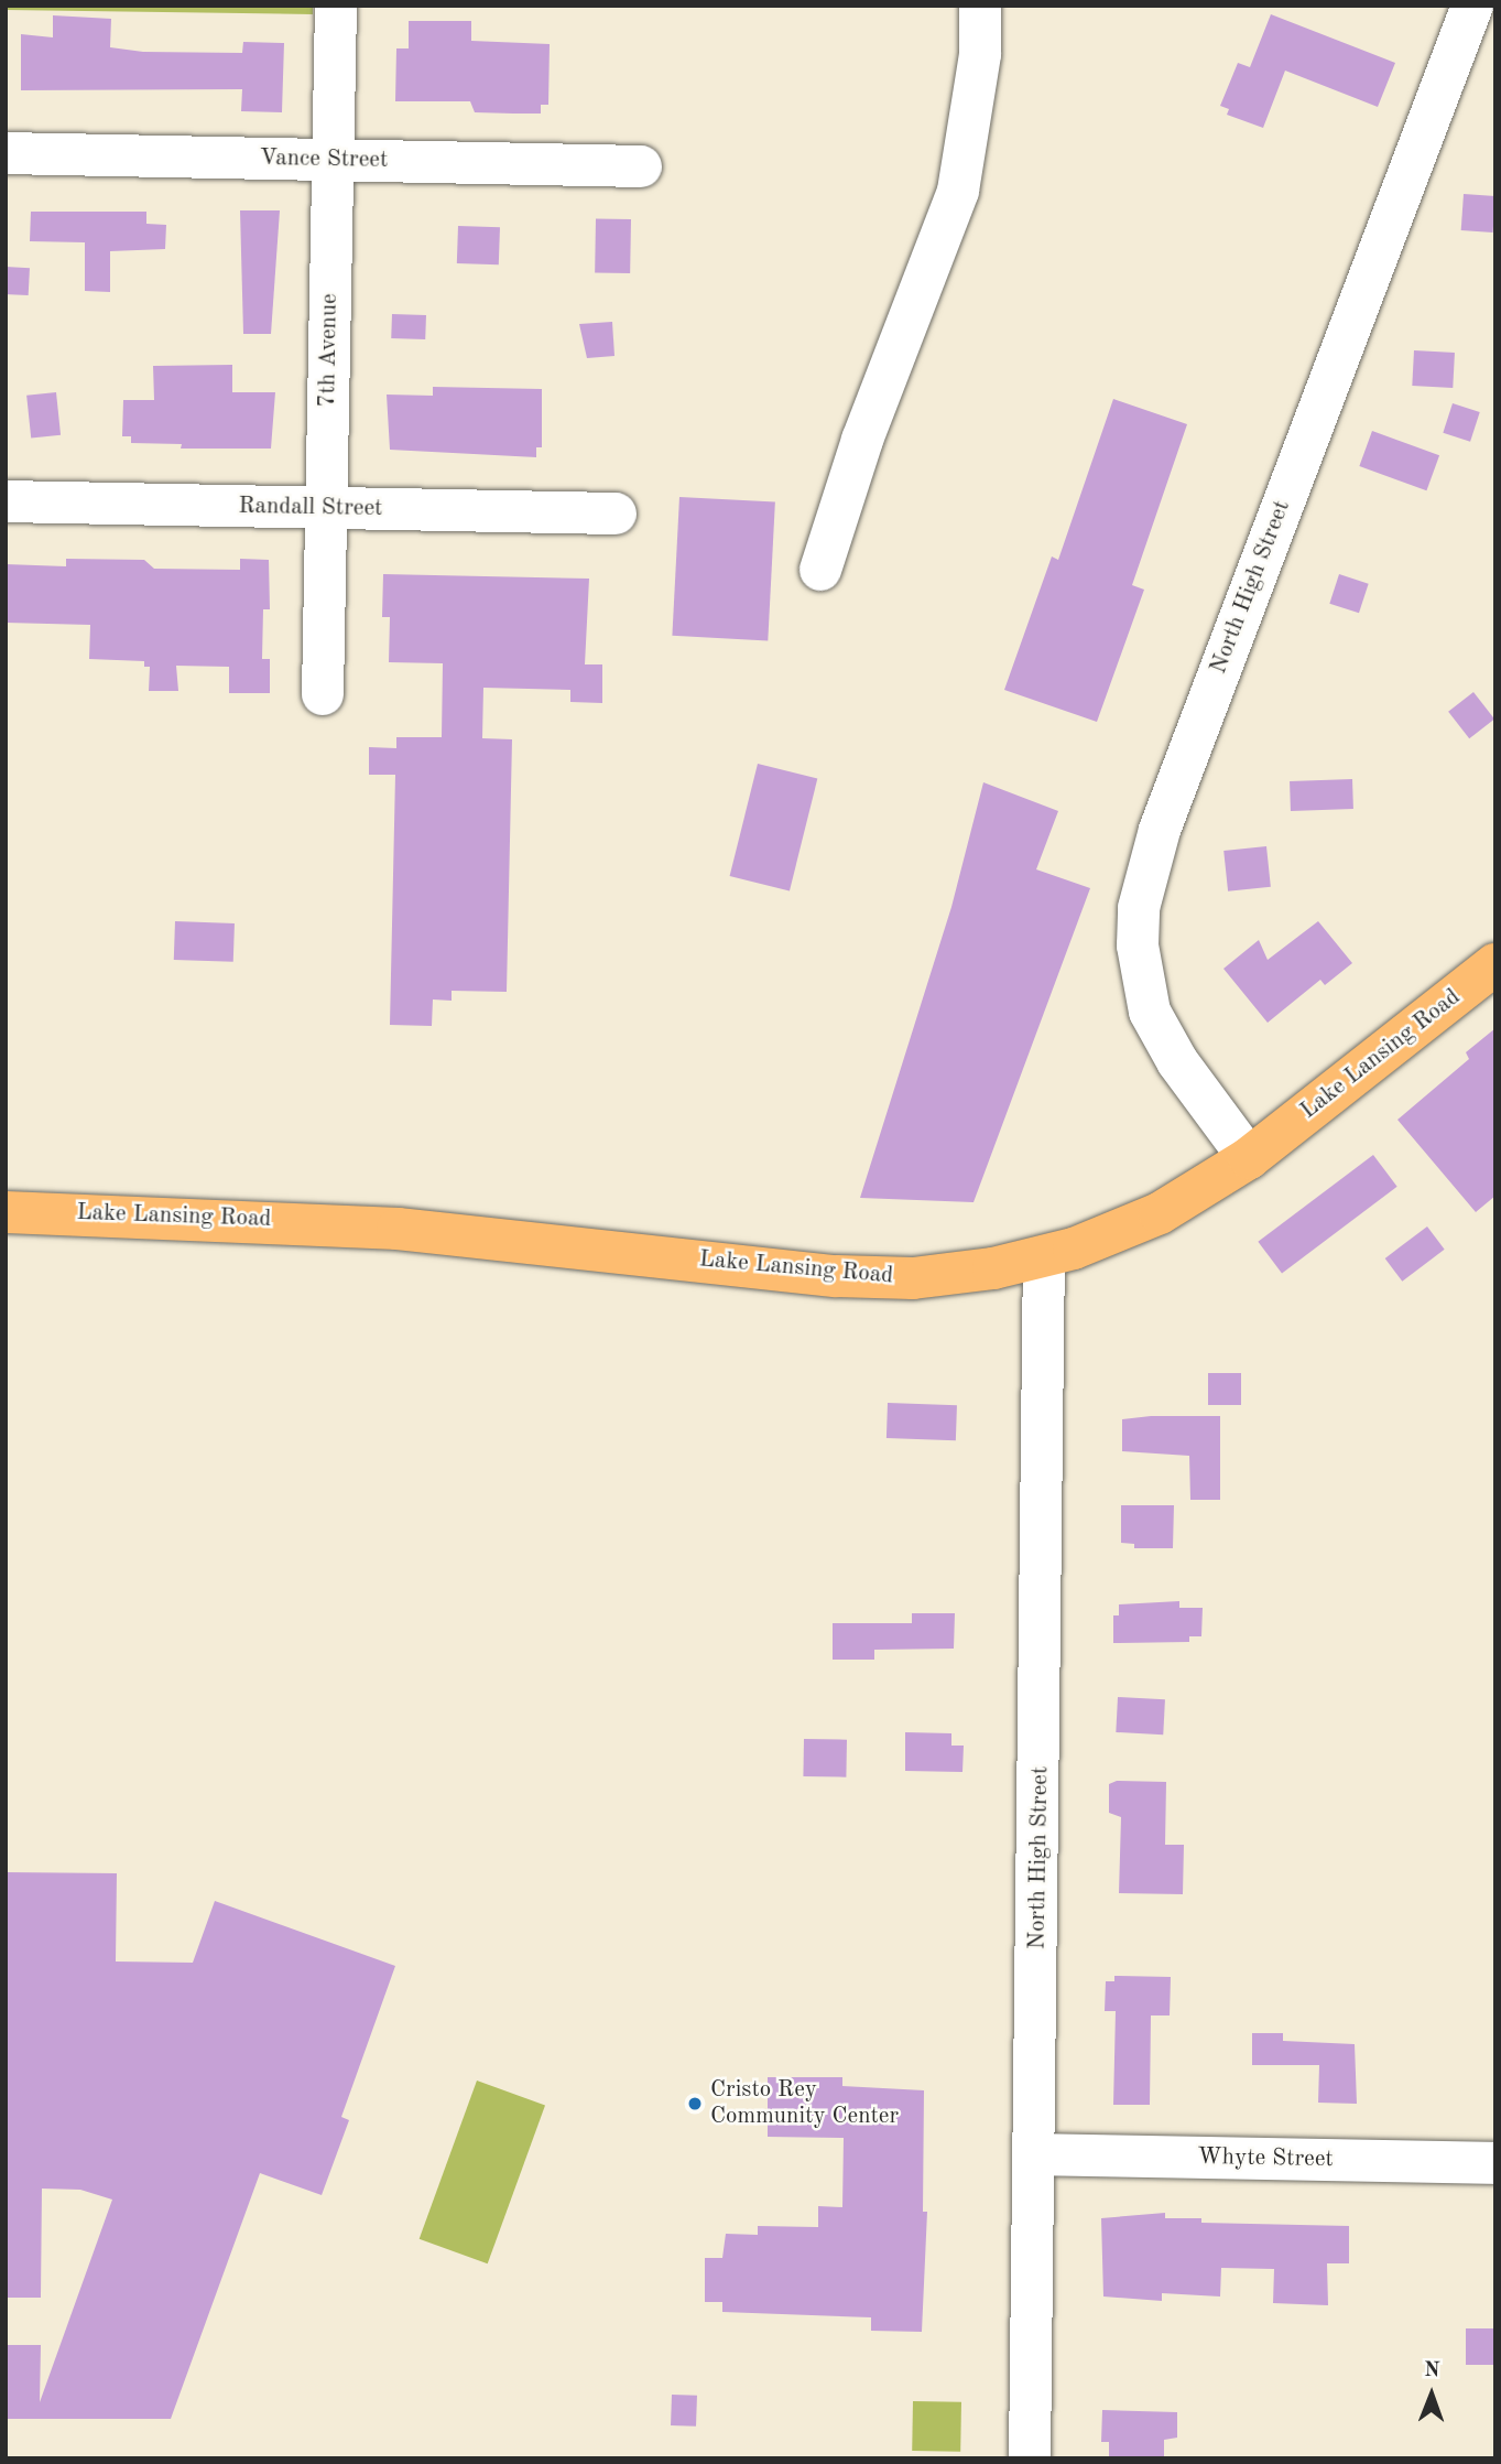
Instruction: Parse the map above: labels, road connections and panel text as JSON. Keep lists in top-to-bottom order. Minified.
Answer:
{"streets":{"main road":["Lake Lansing Road"],"street":["Vance Street","7th Avenue","Randall Street","North High Street","Whyte Street"]},"crossings":[["Vance Street","7th Avenue"],["7th Avenue","Randall Street"],["North High Street","Lake Lansing Road"],["North High Street","Whyte Street"]],"places":["Cristo Rey Community Center"],"north":"top"}
